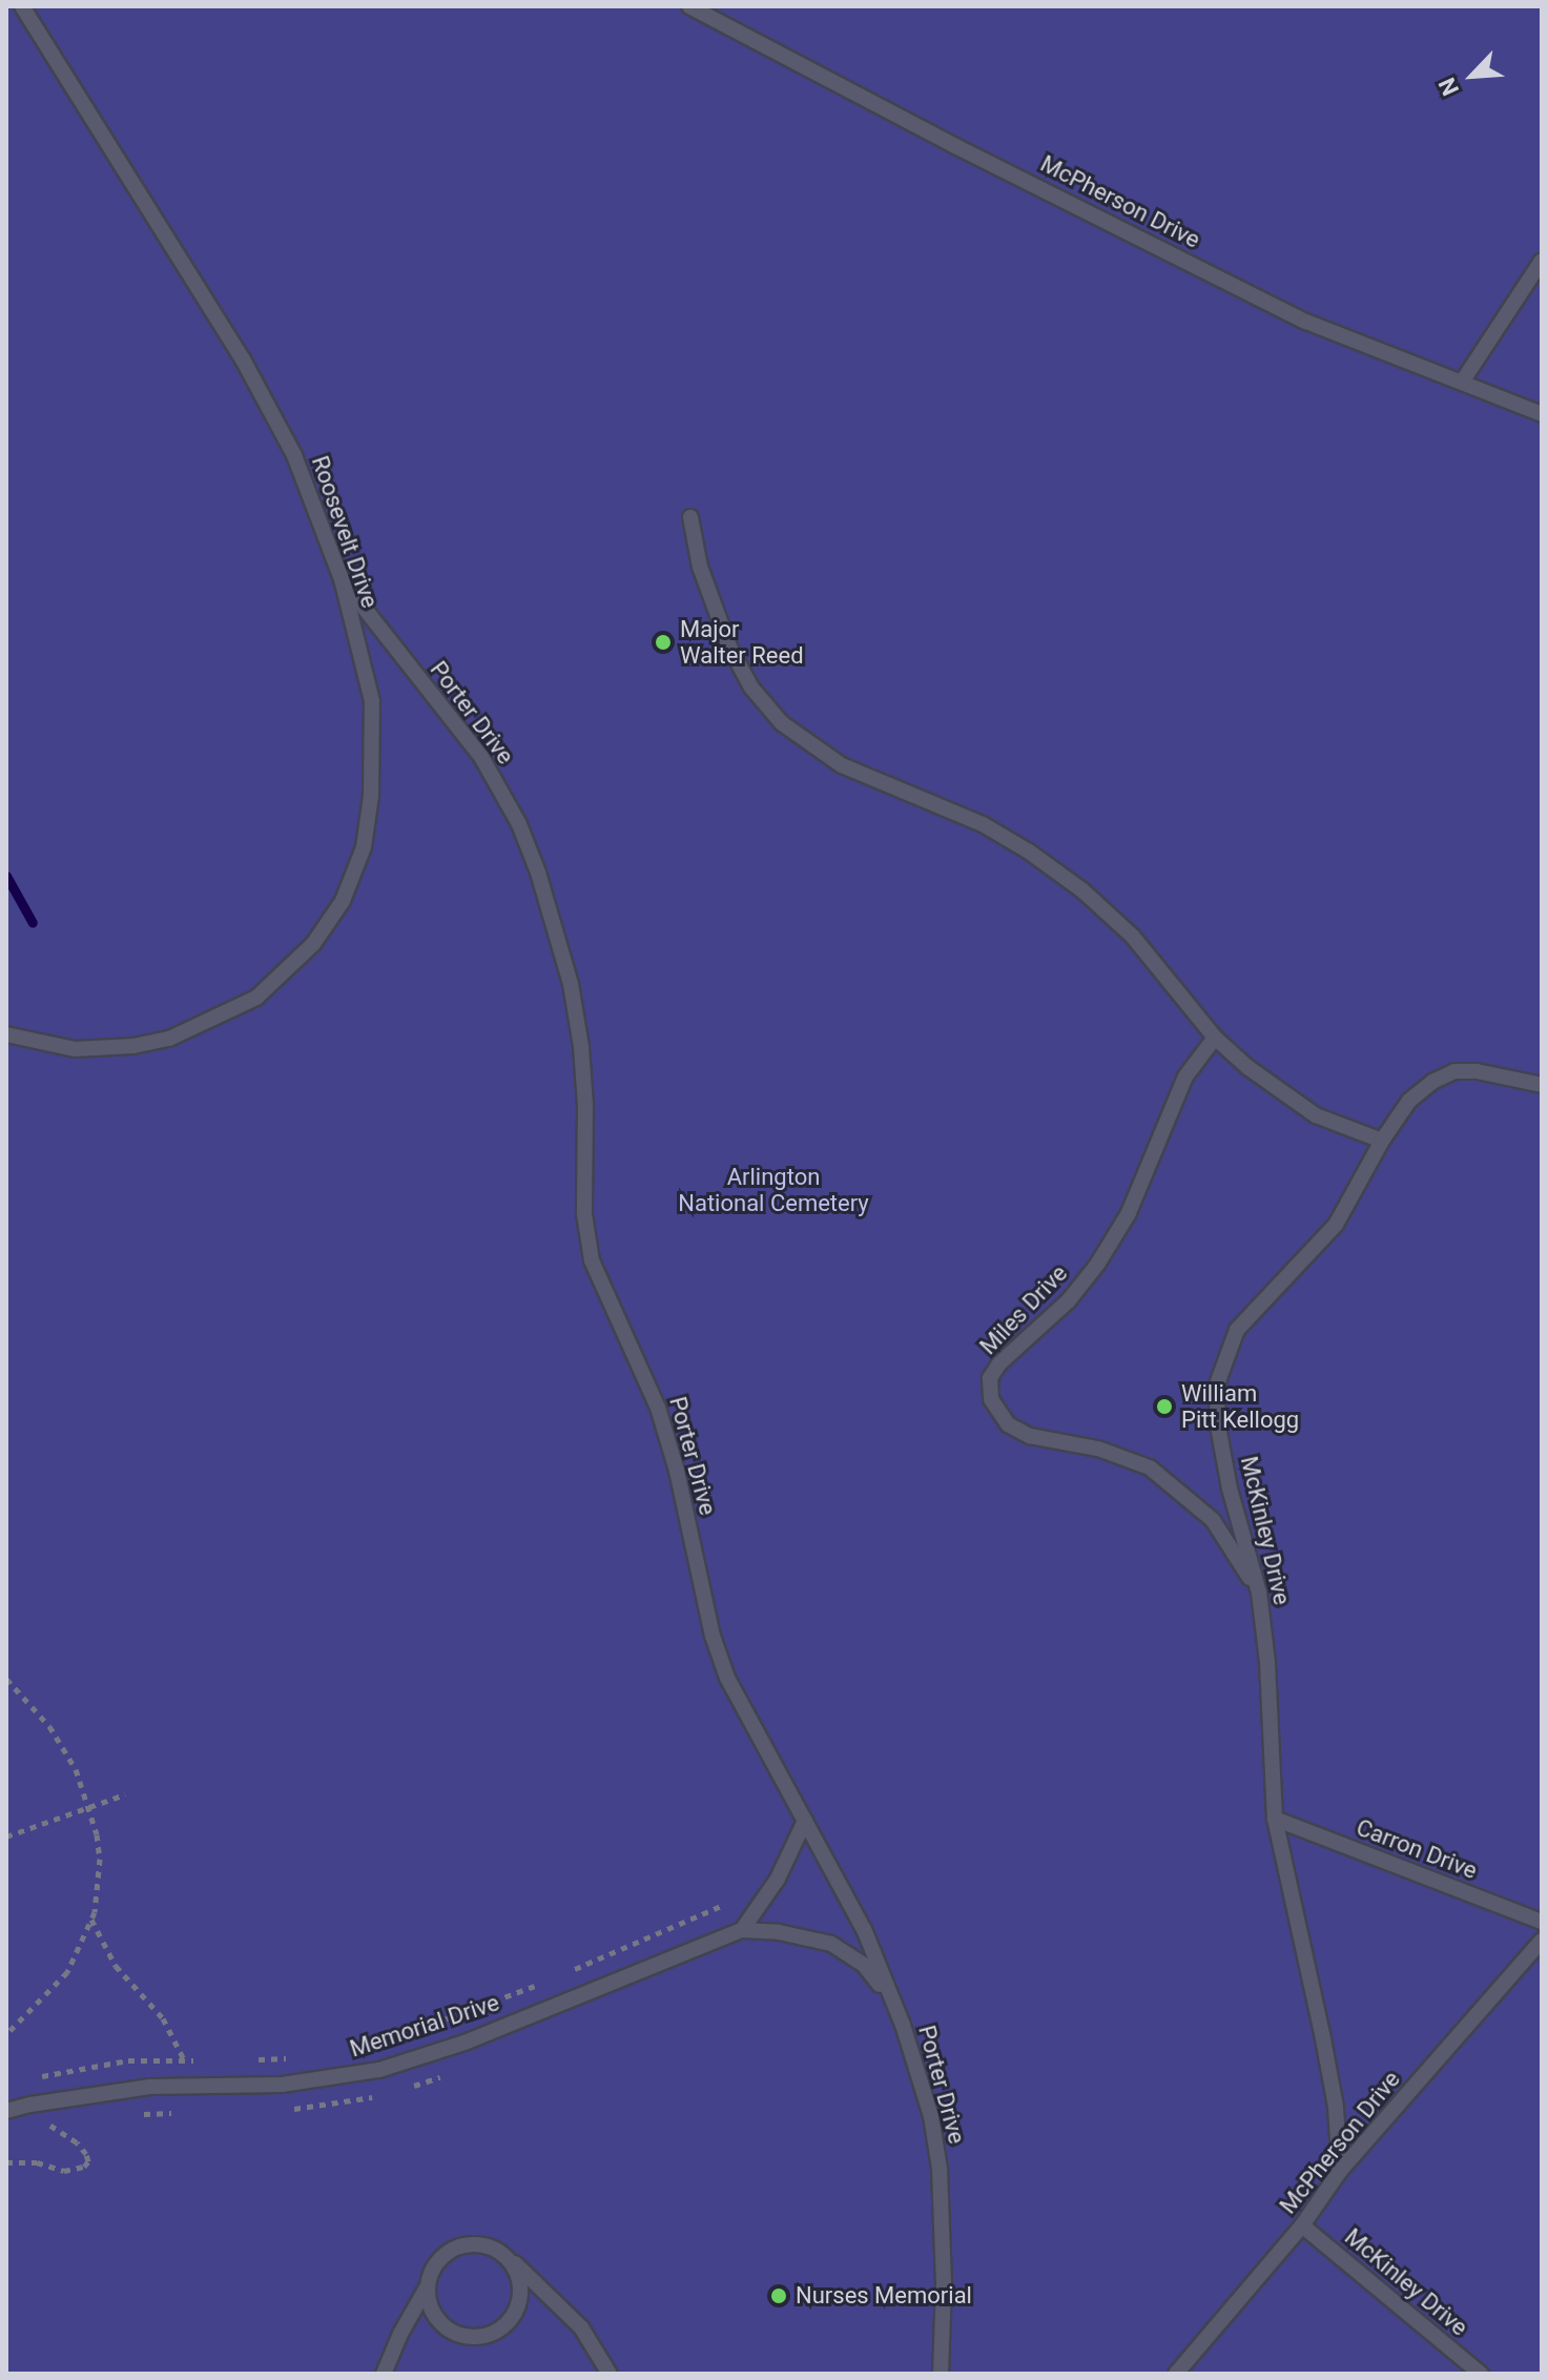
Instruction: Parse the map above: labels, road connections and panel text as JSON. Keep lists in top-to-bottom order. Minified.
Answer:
{"streets":{"lane":["McPherson Drive","Roosevelt Drive","Porter Drive","Miles Drive","McKinley Drive","Carron Drive","Memorial Drive"]},"crossings":[["McPherson Drive","McKinley Drive"],["Roosevelt Drive","Porter Drive"],["Porter Drive","Memorial Drive"],["Miles Drive","McKinley Drive"],["McKinley Drive","Carron Drive"]],"parks":["Arlington National Cemetery"],"places":["Major Walter Reed","William Pitt Kellogg","Nurses Memorial"],"north":"bottom left"}
